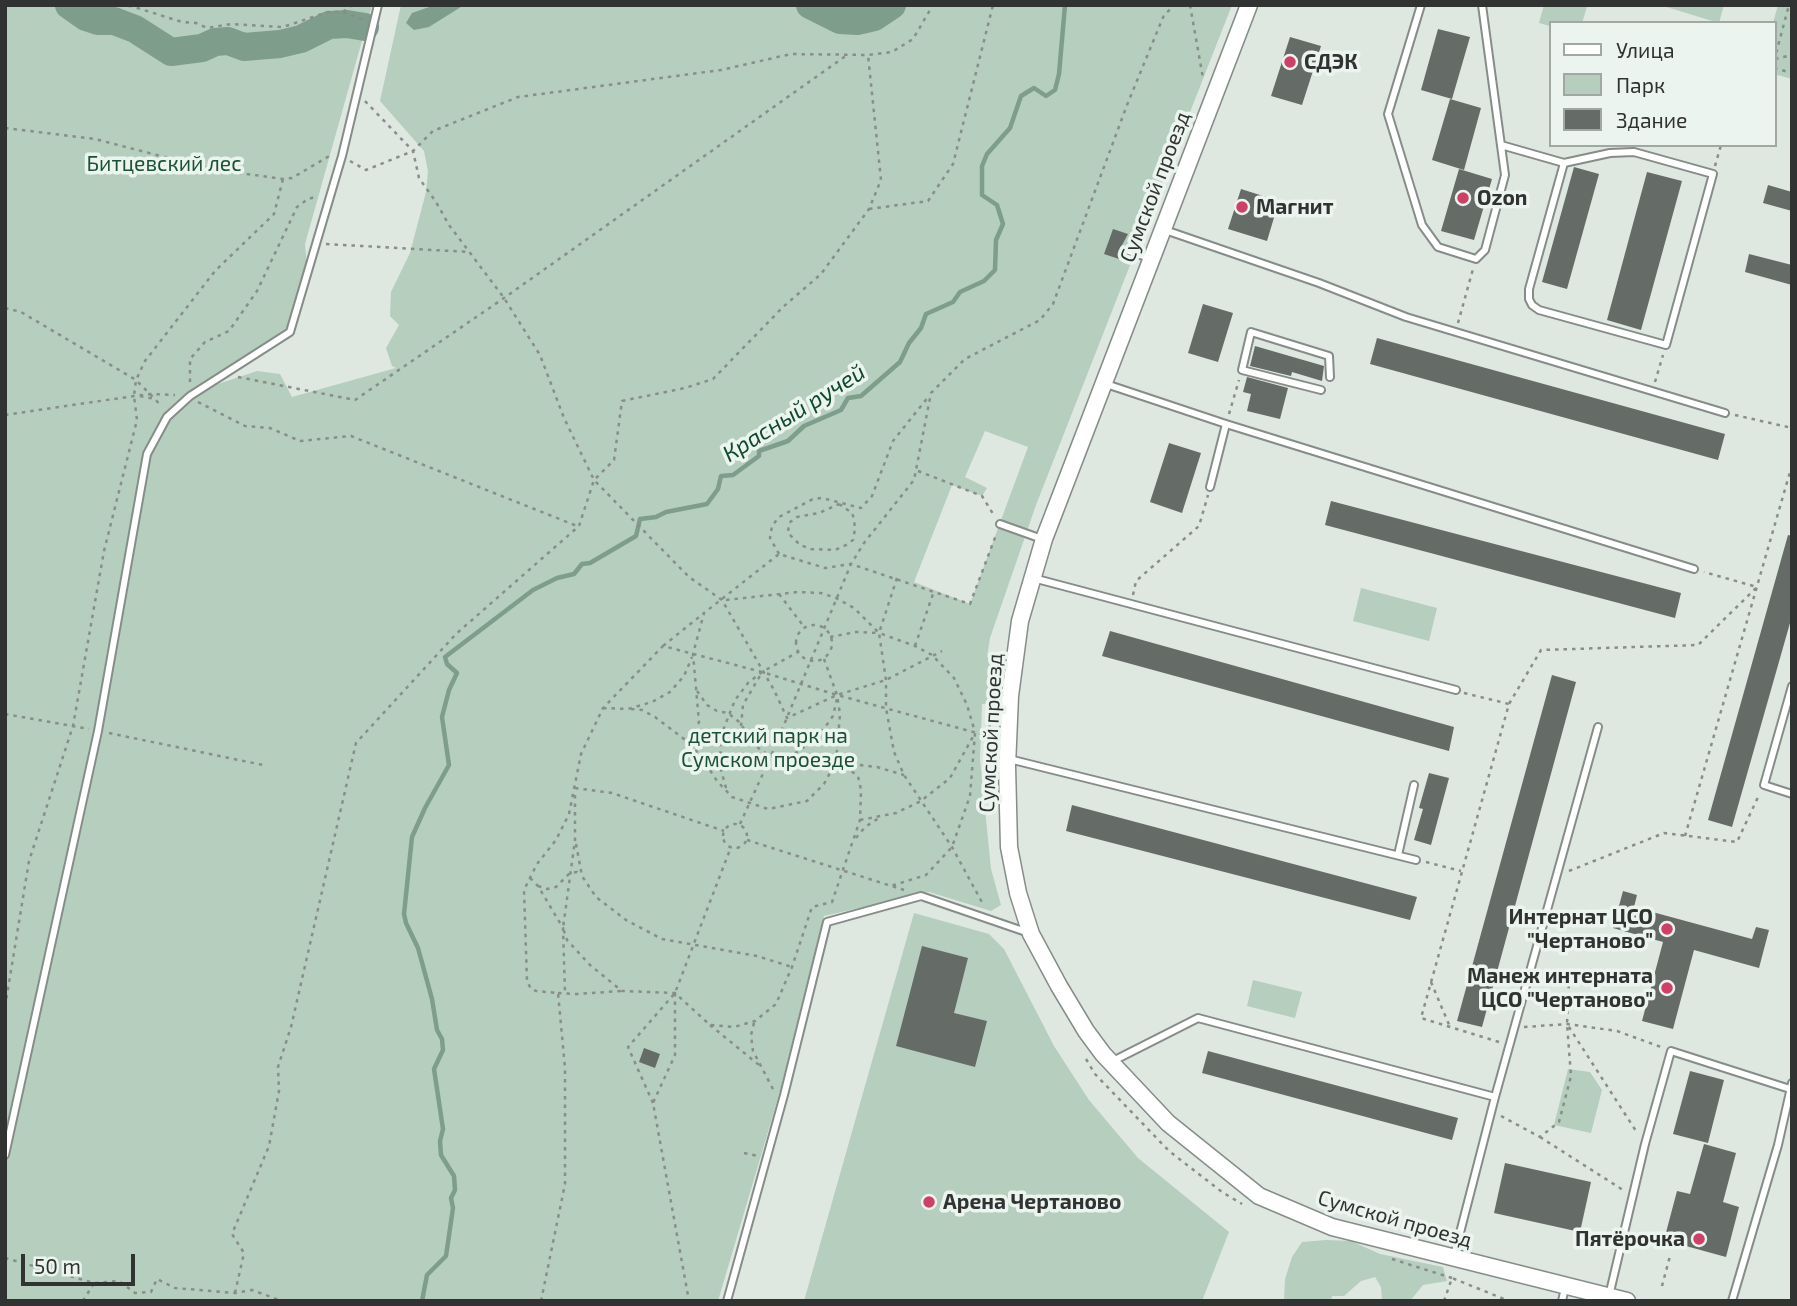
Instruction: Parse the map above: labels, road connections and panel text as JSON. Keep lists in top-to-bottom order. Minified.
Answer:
{"streets":{"street":["Сумской проезд"]},"water":["Красный ручей"],"parks":["Битцевский лес","детский парк на Сумском проезде"],"places":["СДЭК","Ozon","Магнит","Интернат ЦСО \"Чертаново\"","Манеж интерната ЦСО \"Чертаново\"","Арена Чертаново","Пятёрочка"],"legend":["Улица","Парк","Здание"],"scale_bar":"50 m"}
